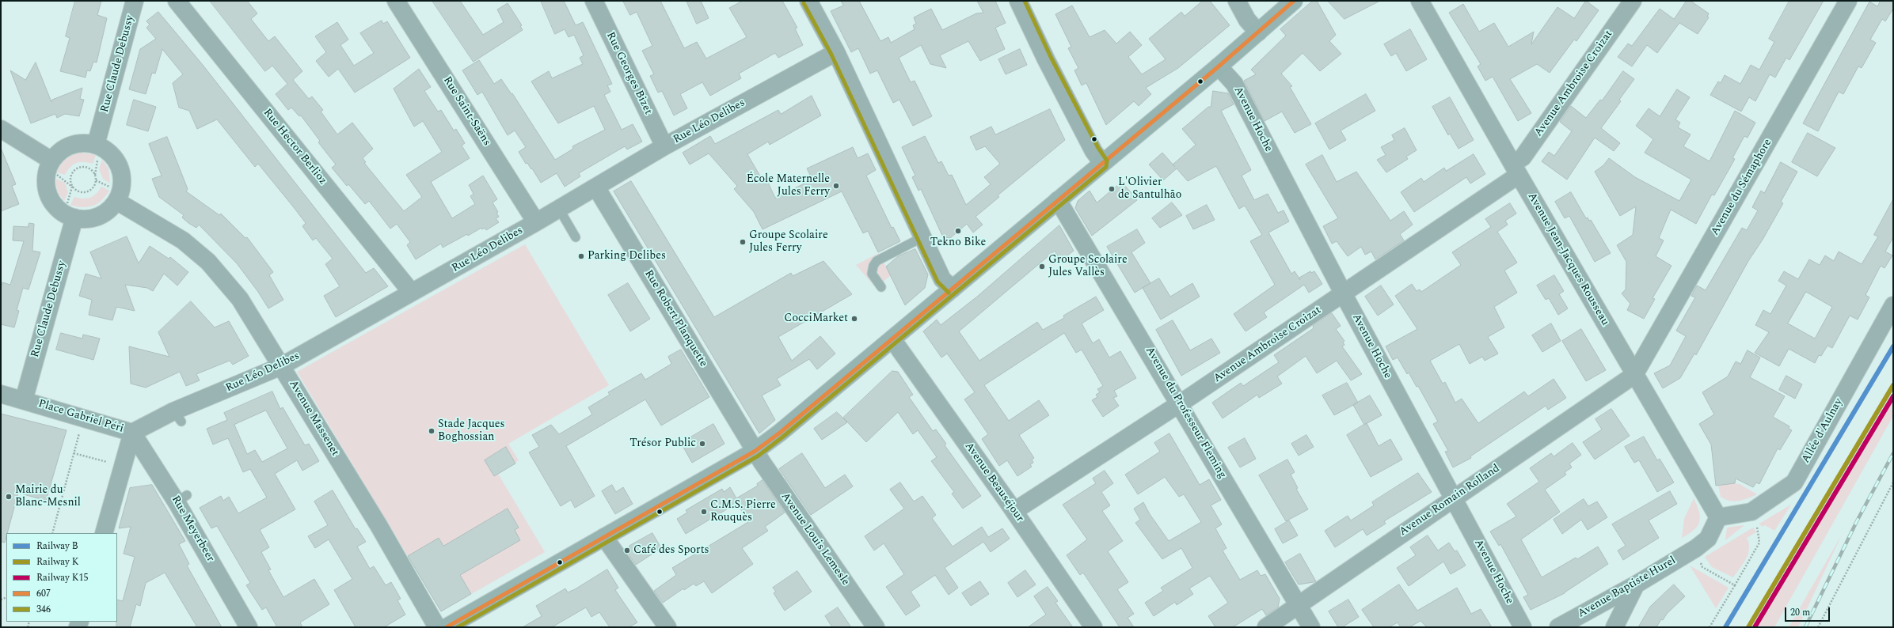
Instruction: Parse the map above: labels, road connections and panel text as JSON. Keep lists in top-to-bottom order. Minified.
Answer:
{"streets":{"street":["Rue Claude Debussy","Rue Georges Bizet","Avenue Ambroise Croizat","Rue Saint-Saëns","Avenue Hoche","Rue Léo Delibes","Rue Hector Berlioz","Avenue du Sémaphore","Avenue Jean-Jacques Rousseau","Rue Robert Planquette","Avenue du Professeur Fleming","Place Gabriel Péri","Avenue Massenet","Allée d'Aulnay","Avenue Beauséjour","Avenue Romain Rolland","Rue Meyerbeer","Avenue Louis Lemesle","Avenue Baptiste Hurel"]},"crossings":[["Rue Claude Debussy","Place Gabriel Péri"],["Rue Georges Bizet","Rue Léo Delibes"],["Avenue Ambroise Croizat","Avenue Hoche"],["Avenue Ambroise Croizat","Avenue Jean-Jacques Rousseau"],["Avenue Ambroise Croizat","Avenue du Professeur Fleming"],["Avenue Ambroise Croizat","Avenue Beauséjour"],["Rue Saint-Saëns","Rue Léo Delibes"],["Avenue Hoche","Avenue Romain Rolland"],["Rue Léo Delibes","Rue Hector Berlioz"],["Rue Léo Delibes","Rue Robert Planquette"],["Rue Léo Delibes","Place Gabriel Péri"],["Rue Léo Delibes","Avenue Massenet"],["Rue Léo Delibes","Rue Meyerbeer"],["Avenue du Sémaphore","Avenue Jean-Jacques Rousseau"],["Avenue du Sémaphore","Avenue Romain Rolland"],["Avenue Jean-Jacques Rousseau","Allée d'Aulnay"],["Avenue Jean-Jacques Rousseau","Avenue Romain Rolland"],["Avenue Jean-Jacques Rousseau","Avenue Baptiste Hurel"],["Rue Robert Planquette","Avenue Louis Lemesle"],["Avenue du Professeur Fleming","Avenue Romain Rolland"],["Place Gabriel Péri","Rue Meyerbeer"],["Allée d'Aulnay","Avenue Baptiste Hurel"]],"places":["École Maternelle Jules Ferry","L'Olivier de Santulhão","Tekno Bike","Groupe Scolaire Jules Ferry","Parking Delibes","Groupe Scolaire Jules Vallès","CocciMarket","Stade Jacques Boghossian","Trésor Public","Mairie du Blanc-Mesnil","C.M.S. Pierre Rouquès","Café des Sports"],"lines":["transit line 607","transit line 346","rail line B","rail line K","rail line K15"],"legend":["Railway B","Railway K","Railway K15","607","346"],"scale_bar":"20 m"}
